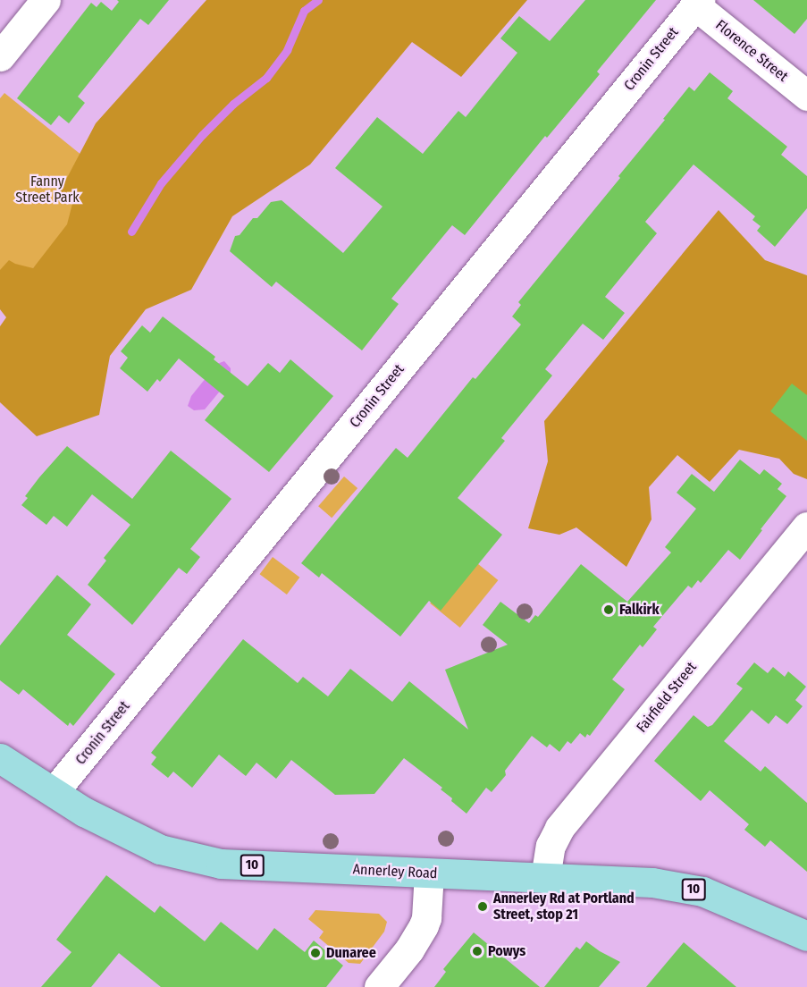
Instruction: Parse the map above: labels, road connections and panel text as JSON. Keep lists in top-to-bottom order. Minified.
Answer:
{"streets":{"main road":["10","Annerley Road"],"street":["Florence Street","Cronin Street","Fairfield Street"]},"crossings":[["Florence Street","Cronin Street"],["Cronin Street","Annerley Road"],["Fairfield Street","Annerley Road"]],"parks":["Fanny Street Park"],"places":["Falkirk","Annerley Rd at Portland Street, stop 21","Powys","Dunaree"]}
